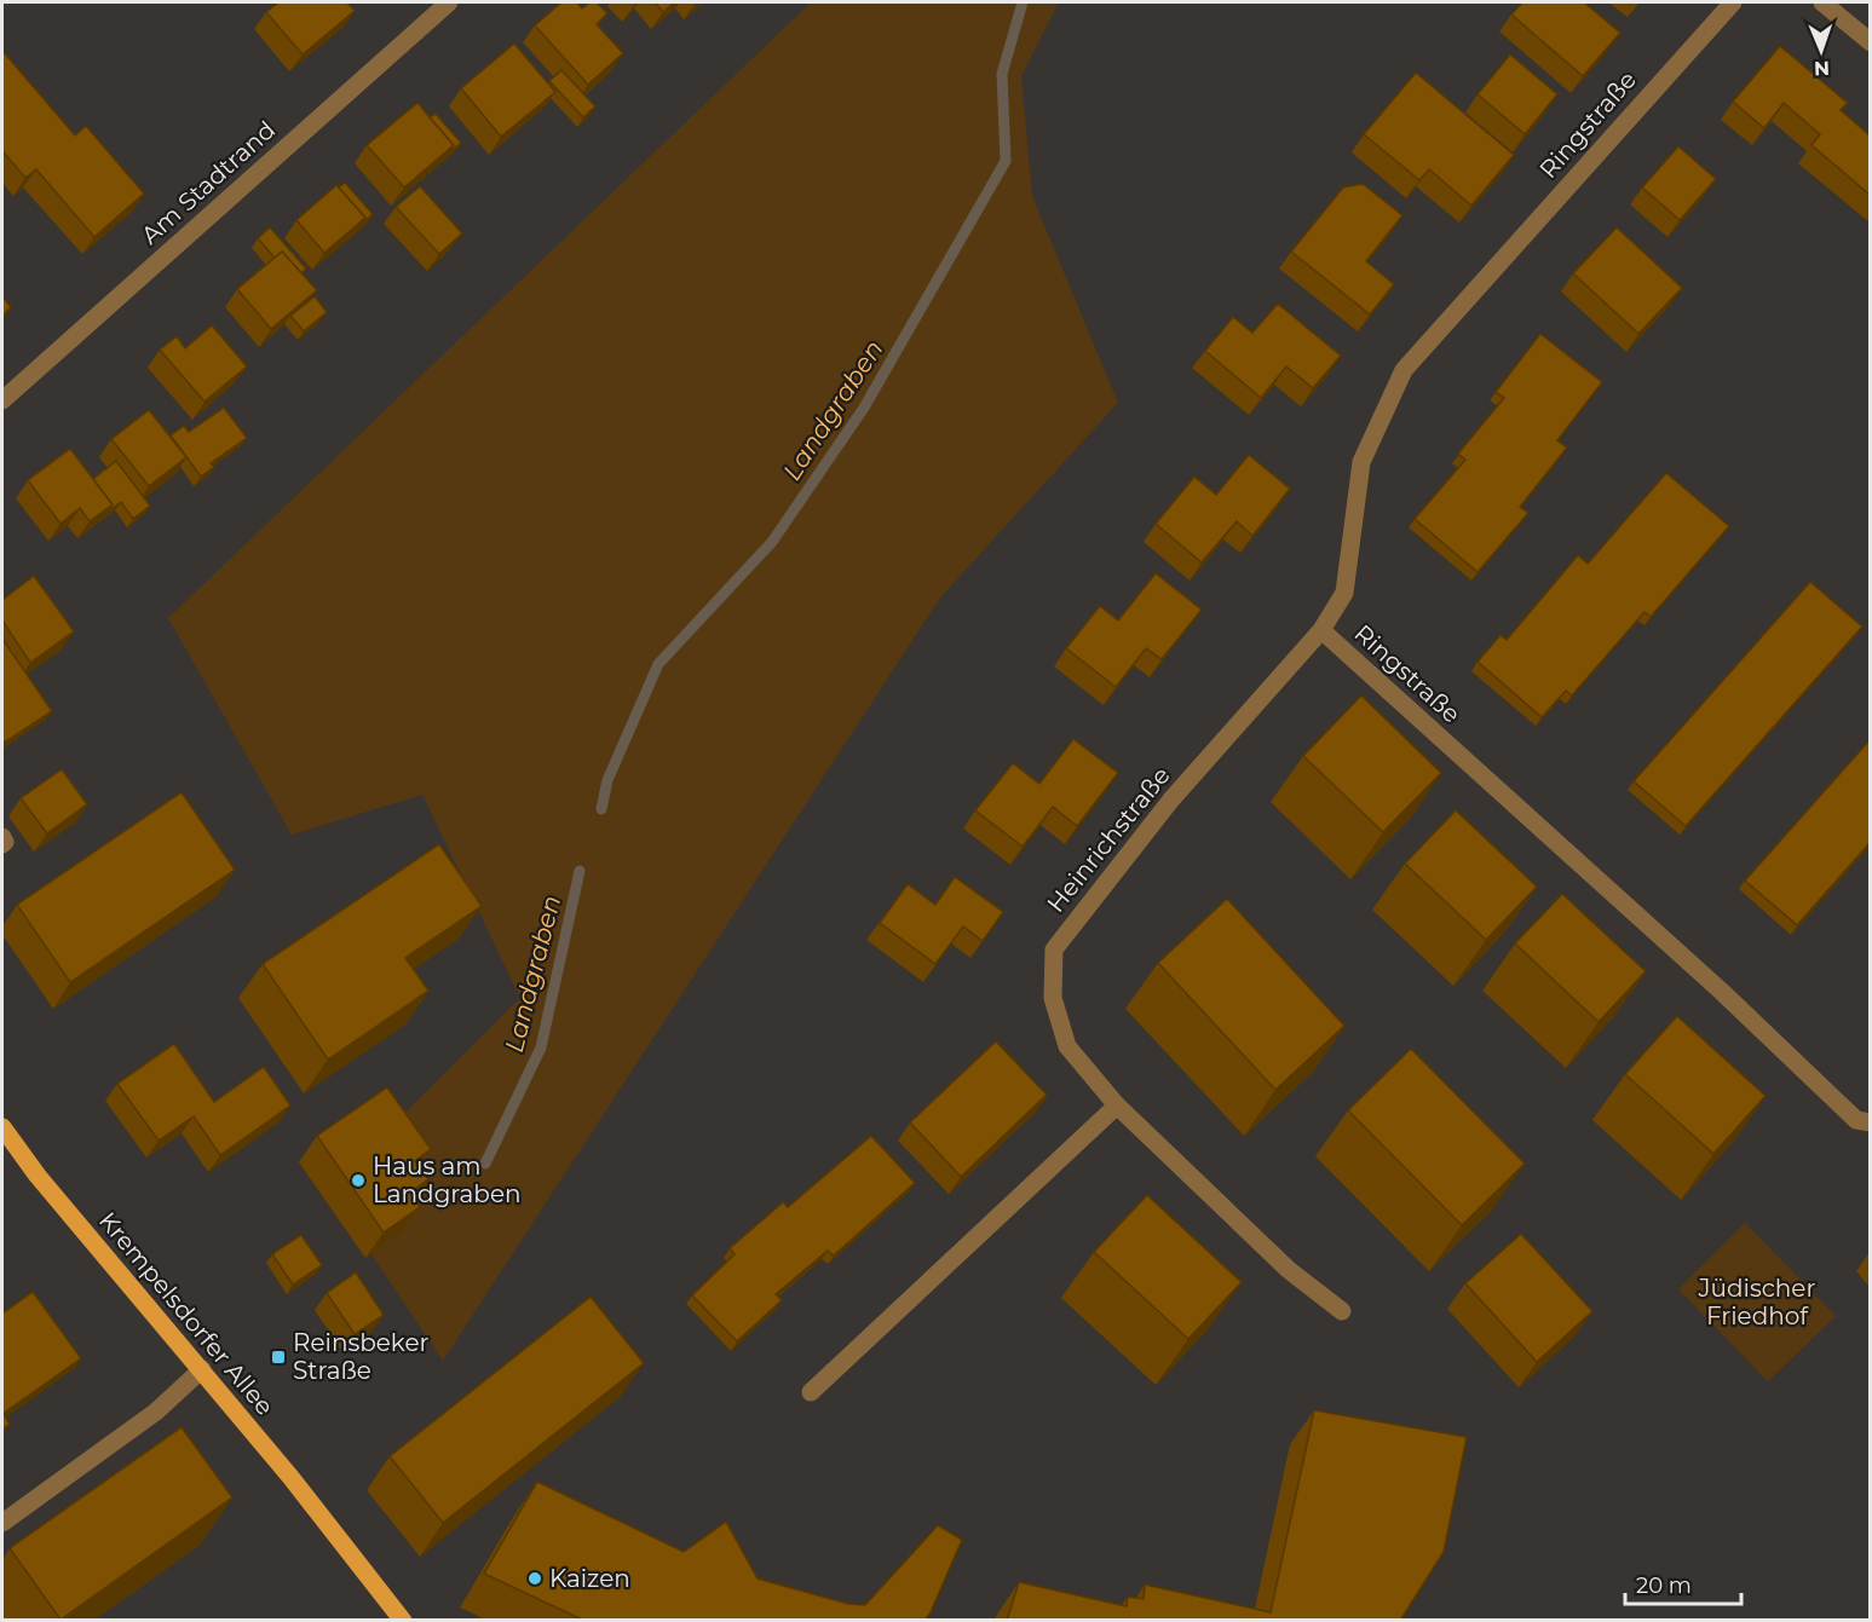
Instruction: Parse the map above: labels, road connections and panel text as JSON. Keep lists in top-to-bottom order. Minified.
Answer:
{"streets":{"main road":["Krempelsdorfer Allee"],"street":["Ringstraße","Am Stadtrand","Heinrichstraße"]},"crossings":[["Ringstraße","Heinrichstraße"]],"water":["Landgraben"],"parks":["Jüdischer Friedhof"],"places":{"other":["Haus am Landgraben","Kaizen"],"transit":["Reinsbeker Straße"]},"scale_bar":"20 m","north":"bottom"}
